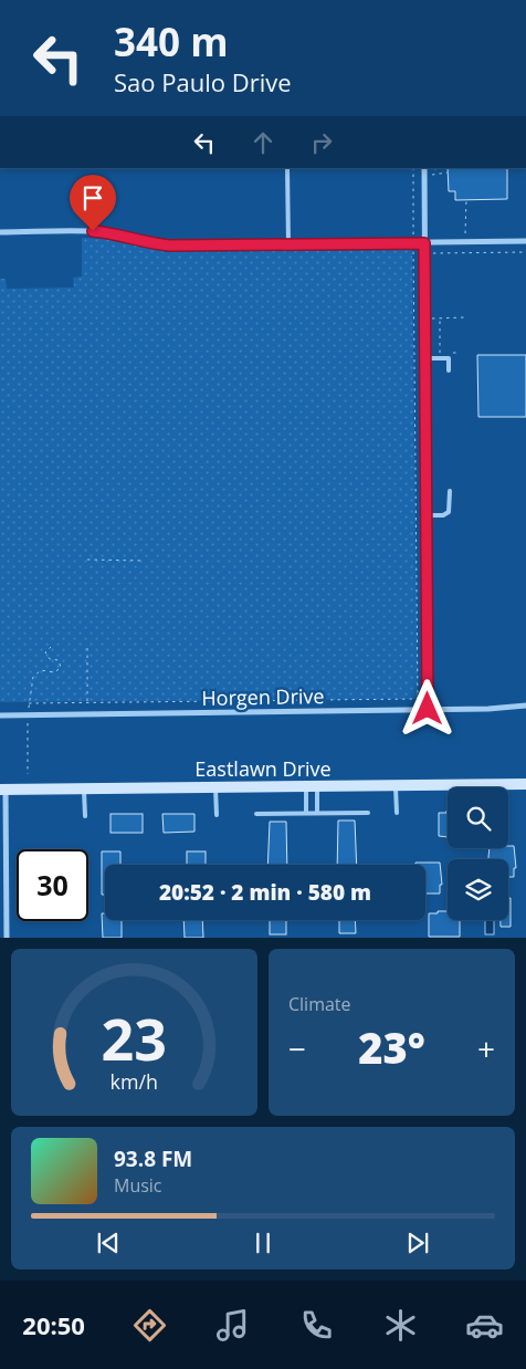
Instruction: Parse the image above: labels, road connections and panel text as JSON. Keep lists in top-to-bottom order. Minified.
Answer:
{"streets":{"street":["Horgen Drive","Eastlawn Drive"]},"page":{"turn":["340 m","Sao Paulo Drive"],"limit":"30","trip":"20:52 · 2 min · 580 m","tile":"Climate","heat":["−","23°","+"],"song":["93.8 FM","Music"],"tabs":"20:50","gauge":["23","km/h"]}}
